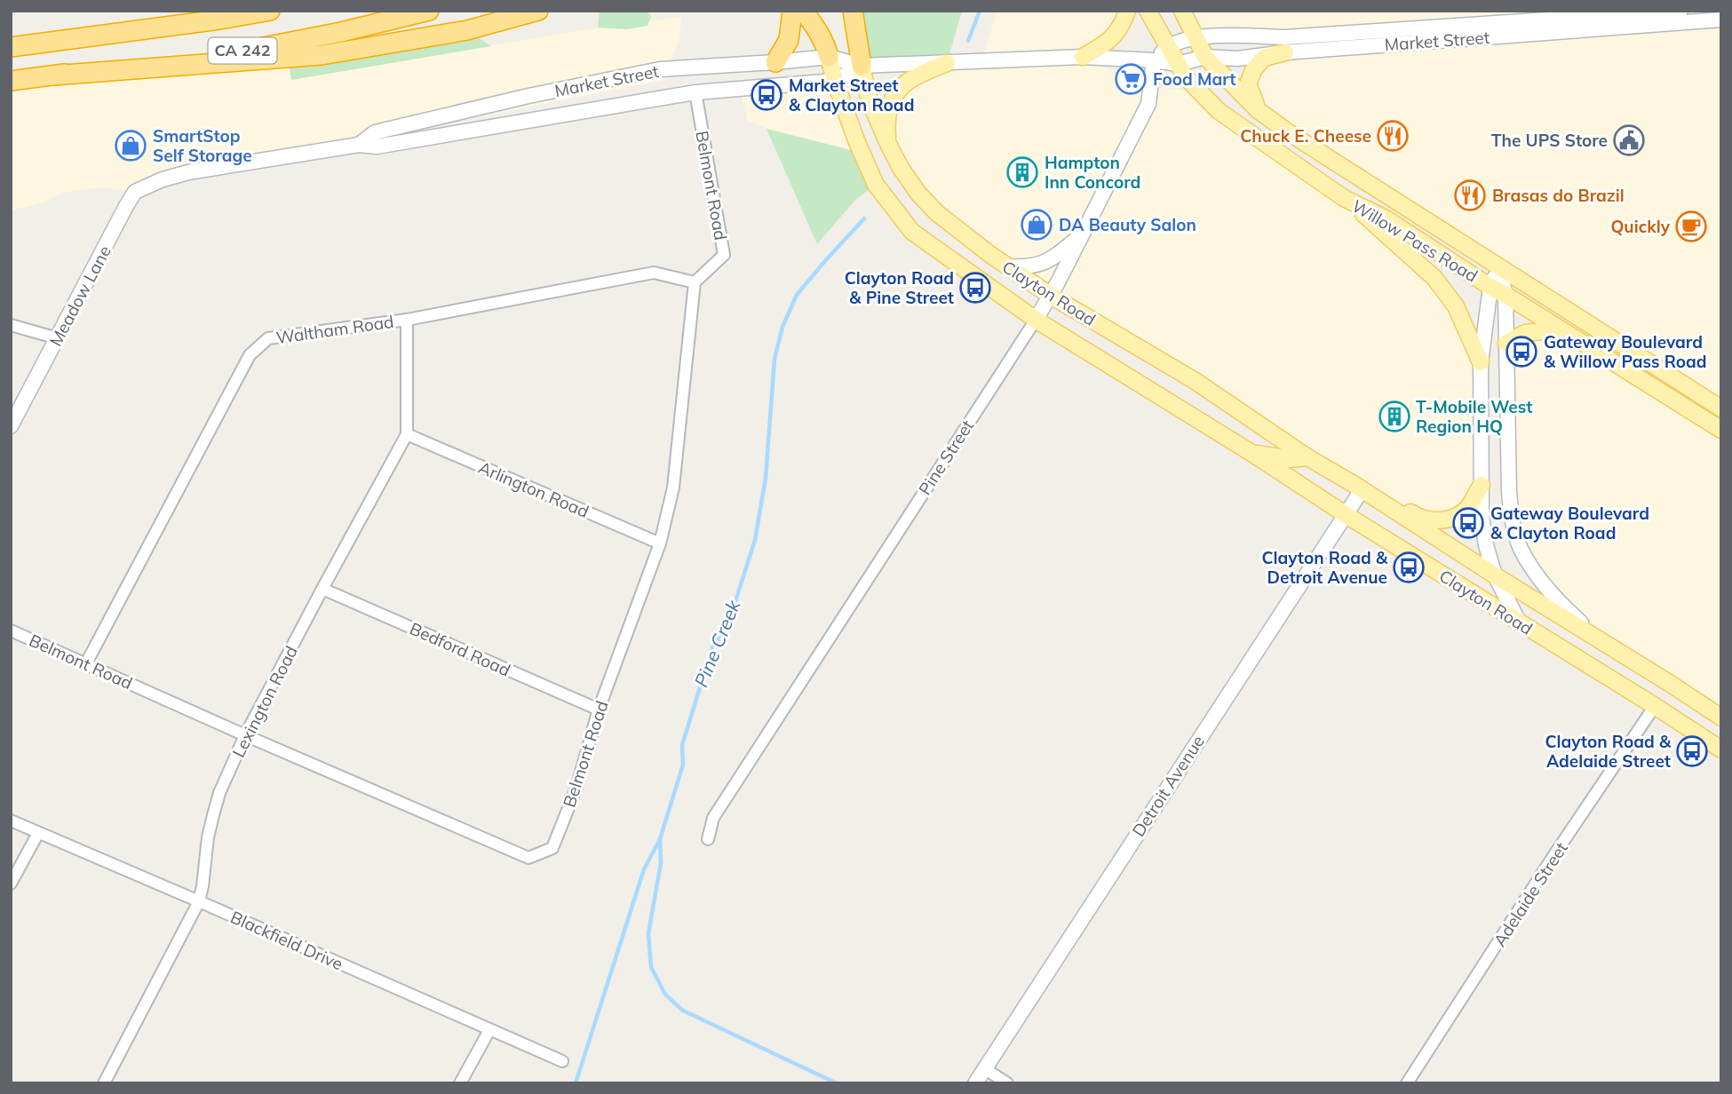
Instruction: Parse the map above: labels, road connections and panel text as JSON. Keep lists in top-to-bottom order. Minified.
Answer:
{"streets":{"highway":["CA 242"],"main road":["Willow Pass Road","Clayton Road"],"street":["Market Street","Belmont Road","Meadow Lane","Waltham Road","Pine Street","Arlington Road","Bedford Road","Lexington Road","Detroit Avenue","Adelaide Street","Blackfield Drive"]},"crossings":[["Market Street","Belmont Road"],["Market Street","Willow Pass Road"],["Market Street","Clayton Road"],["Market Street","Meadow Lane"],["Market Street","Pine Street"],["Belmont Road","Waltham Road"],["Belmont Road","Arlington Road"],["Belmont Road","Bedford Road"],["Belmont Road","Lexington Road"],["Clayton Road","Pine Street"],["Clayton Road","Detroit Avenue"],["Clayton Road","Adelaide Street"],["Waltham Road","Lexington Road"],["Arlington Road","Lexington Road"],["Bedford Road","Lexington Road"],["Lexington Road","Blackfield Drive"]],"water":["Pine Creek"],"places":{"supermarket":["Food Mart"],"bus stop":["Market Street & Clayton Road","Clayton Road & Pine Street","Gateway Boulevard & Willow Pass Road","Gateway Boulevard & Clayton Road","Clayton Road & Detroit Avenue","Clayton Road & Adelaide Street"],"restaurant":["Chuck E. Cheese","Brasas do Brazil"],"public building":["The UPS Store"],"shop":["SmartStop Self Storage","DA Beauty Salon"],"building":["Hampton Inn Concord","T-Mobile West Region HQ"],"cafe":["Quickly"]}}
